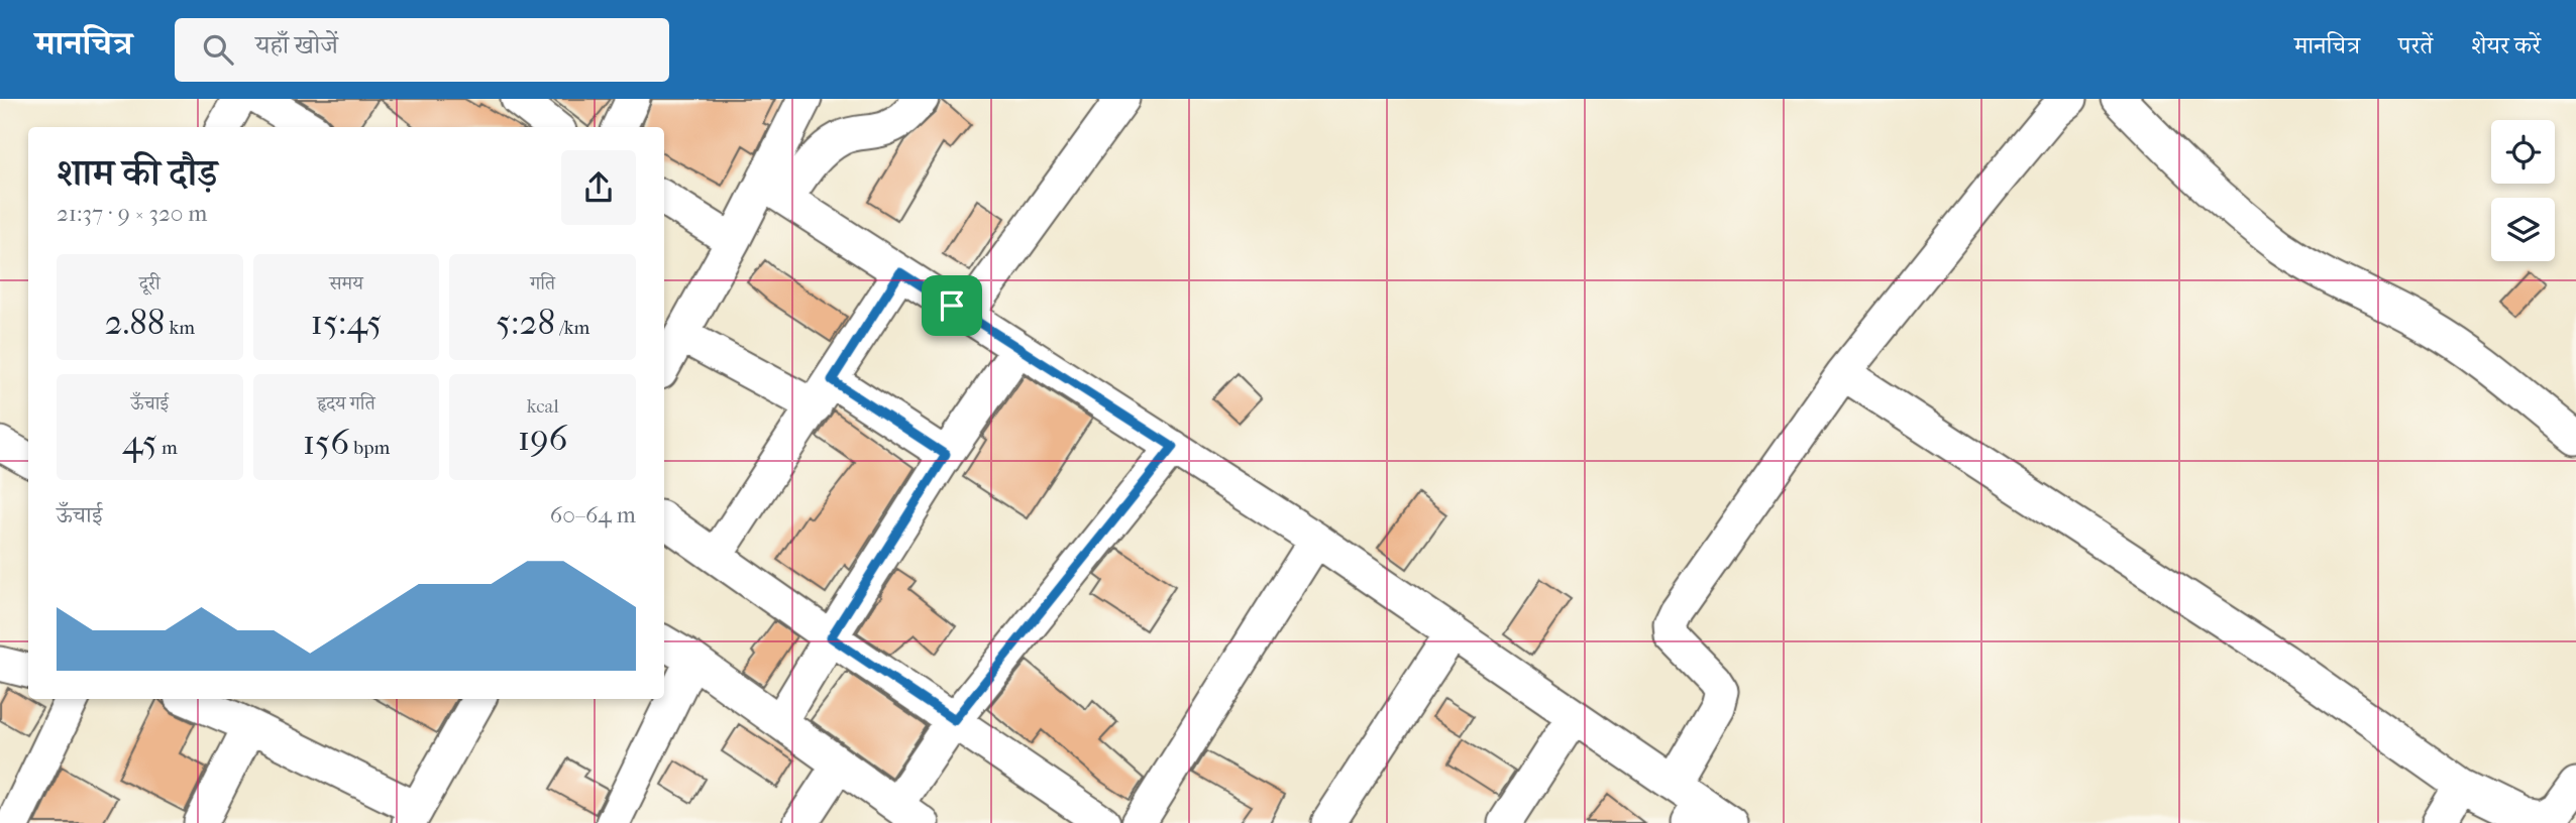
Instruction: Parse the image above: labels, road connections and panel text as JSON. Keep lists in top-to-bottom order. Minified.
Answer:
{"page":{"header":"मानचित्र","search":"यहाँ खोजें","nav":["मानचित्र","परतें","शेयर करें"],"heading":["शाम की दौड़","21:37 · 9 × 320 m"],"stats":[["दूरी","2.88 km"],["समय","15:45"],["गति","5:28 /km"],["ऊँचाई","45 m"],["हृदय गति","156 bpm"],["kcal","196"]],"chart":["ऊँचाई","60–64 m"]}}
